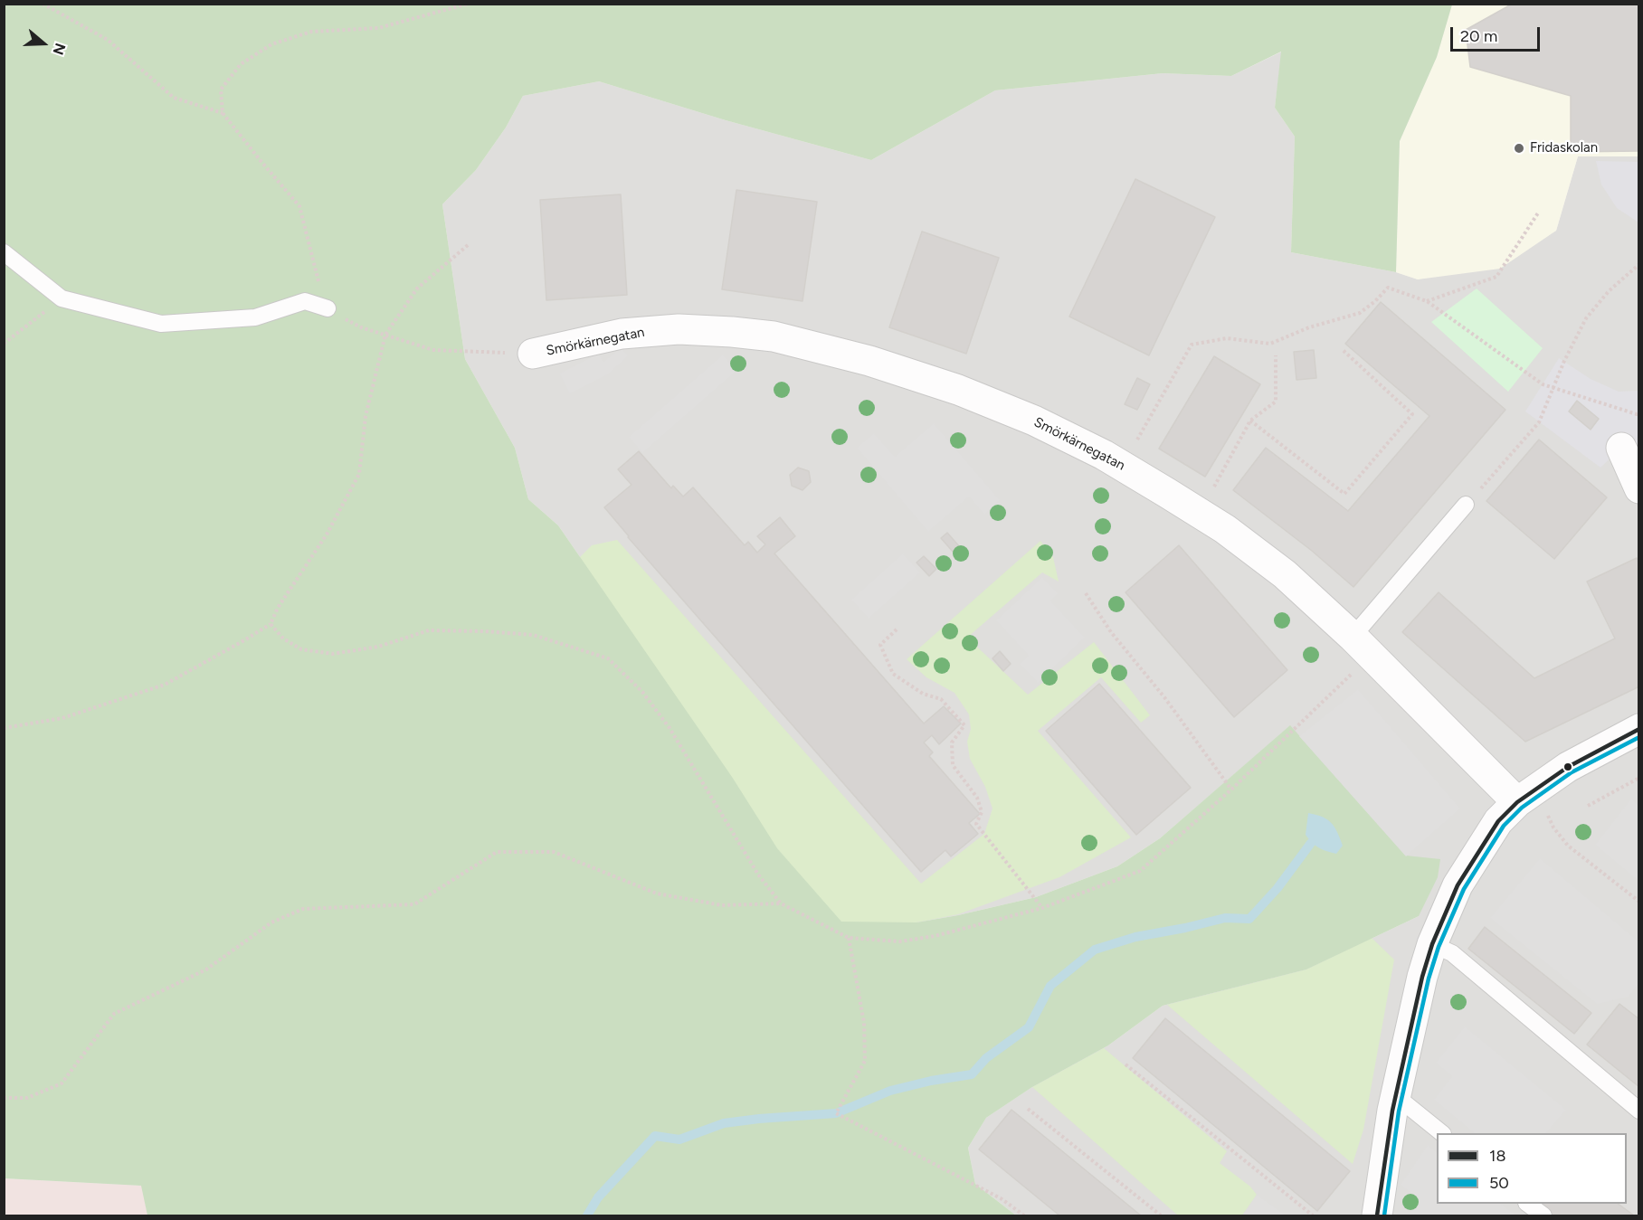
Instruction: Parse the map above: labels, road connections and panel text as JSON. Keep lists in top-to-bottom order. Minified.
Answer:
{"streets":{"street":["Smörkärnegatan"]},"places":["Fridaskolan"],"lines":["transit line 18","transit line 50"],"legend":["18","50"],"scale_bar":"20 m","north":"right"}
